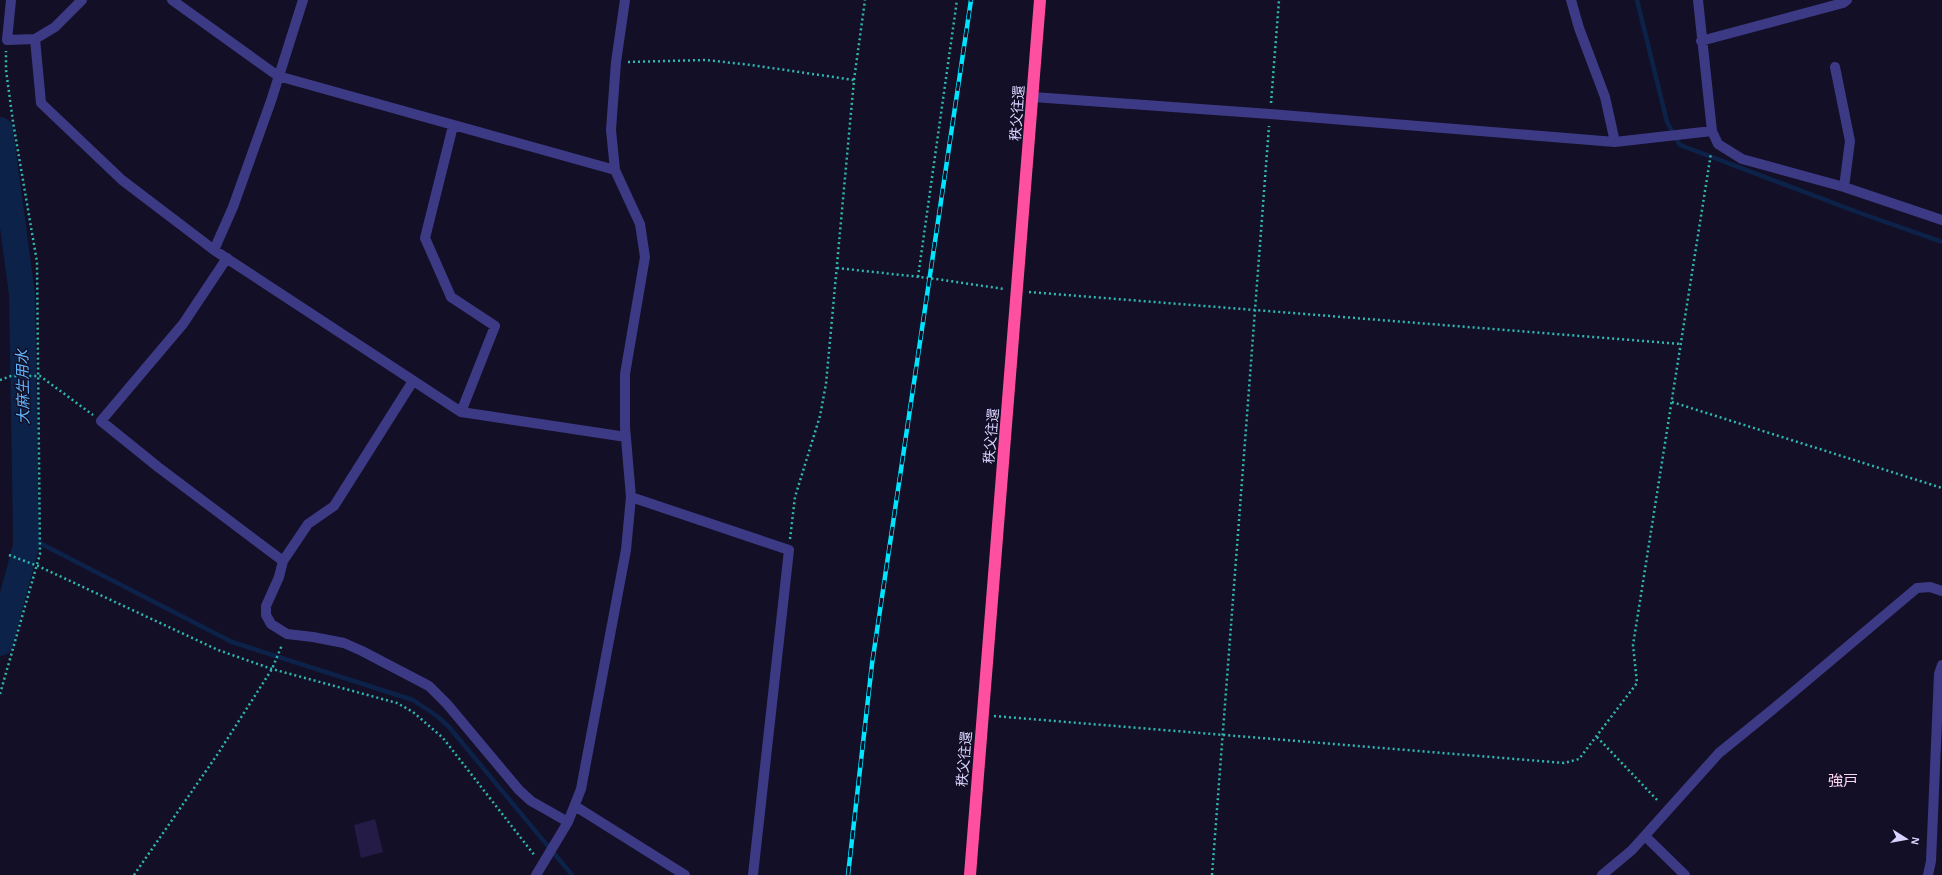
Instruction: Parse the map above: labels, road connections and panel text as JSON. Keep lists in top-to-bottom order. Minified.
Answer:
{"streets":{"highway":["秩父往還"]},"districts":["強戸"],"water":["大麻生用水"],"north":"right"}
